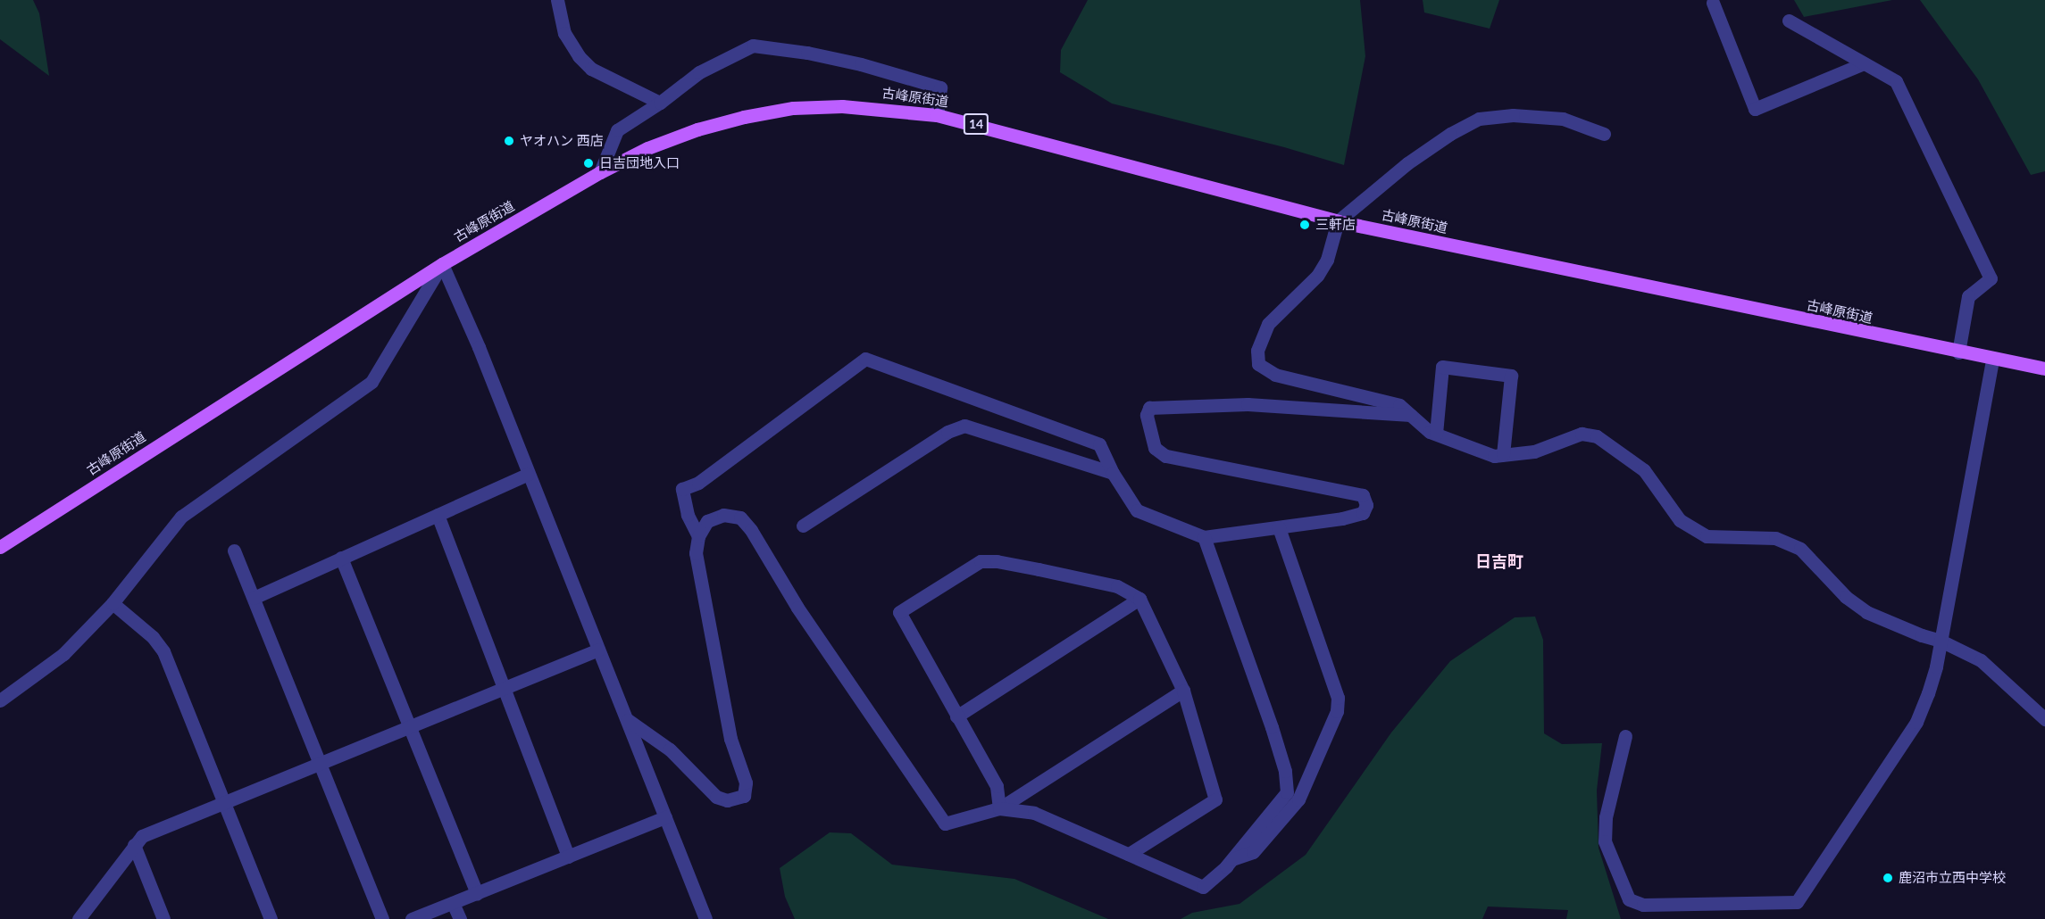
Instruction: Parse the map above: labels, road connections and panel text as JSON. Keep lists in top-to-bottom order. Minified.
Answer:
{"streets":{"main road":["古峰原街道","14"]},"districts":["日吉町"],"places":["ヤオハン 西店","日吉団地入口","三軒店","鹿沼市立西中学校"]}
